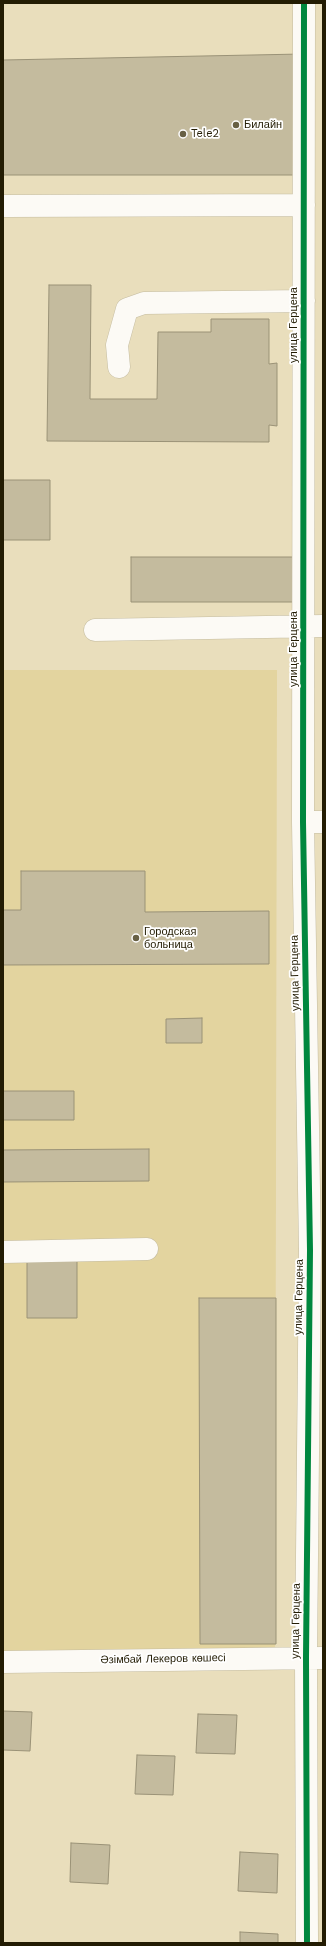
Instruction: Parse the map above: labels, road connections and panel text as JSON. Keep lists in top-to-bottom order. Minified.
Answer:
{"streets":{"street":["улица Герцена","Әзімбай Лекеров көшесі"]},"crossings":[["улица Герцена","Әзімбай Лекеров көшесі"]],"places":["Билайн","Tele2","Городская больница"]}
